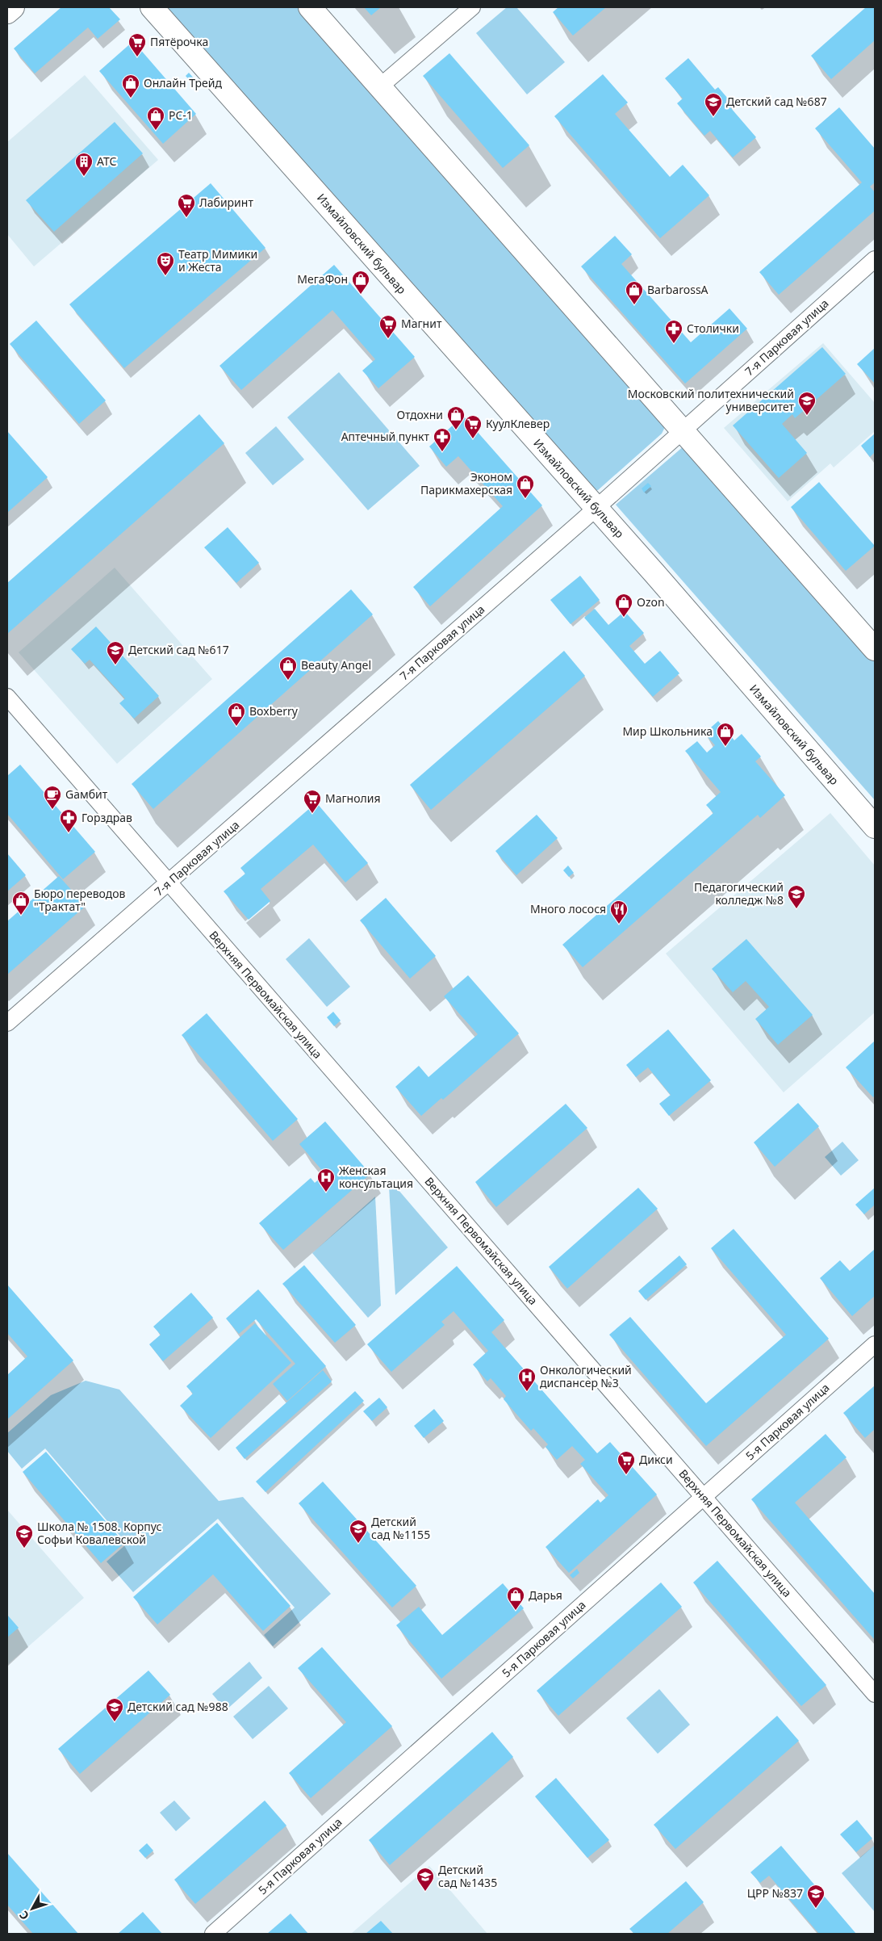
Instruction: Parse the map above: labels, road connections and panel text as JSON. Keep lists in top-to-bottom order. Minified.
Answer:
{"streets":{"street":["Измайловский бульвар","7-я Парковая улица","Верхняя Первомайская улица","5-я Парковая улица"]},"crossings":[["Измайловский бульвар","7-я Парковая улица"],["7-я Парковая улица","Верхняя Первомайская улица"],["Верхняя Первомайская улица","5-я Парковая улица"]],"places":{"supermarket":["Пятёрочка","Лабиринт","Магнит","КуулКлевер","Магнолия","Дикси"],"shop":["Онлайн Трейд","PC-1","МегаФон","BarbarossA","Отдохни","Эконом Парикмахерская","Ozon","Beauty Angel","Boxberry","Мир Школьника","Бюро переводов \"Трактат\"","Дарья"],"school or university":["Детский сад №687","Московский политехнический университет","Детский сад №617","Педагогический колледж №8","Детский сад №1155","Школа № 1508. Корпус Софьи Ковалевской","Детский сад №988","Детский сад №1435","ЦРР №837"],"building":["АТС"],"theatre":["Театр Мимики и Жеста"],"pharmacy":["Столички","Аптечный пункт","Горздрав"],"cafe":["Gамбит"],"restaurant":["Много лосося"],"hospital":["Женская консультация","Онкологический диспансер №3"]},"north":"bottom left"}
